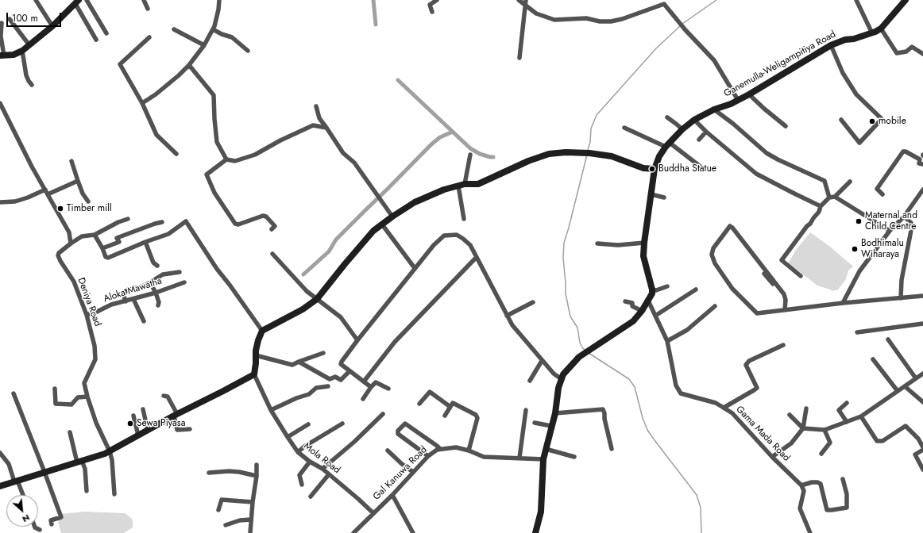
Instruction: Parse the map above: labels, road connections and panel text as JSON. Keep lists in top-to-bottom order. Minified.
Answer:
{"streets":{"street":["Ganemulla-Weligampitiya Road","Aloka Mawatha","Deniya Road","Gama Mada Road","Mola Road","Gal Kanuwa Road"]},"crossings":[["Aloka Mawatha","Deniya Road"],["Mola Road","Gal Kanuwa Road"]],"places":["mobile","Buddha Statue","Timber mill","Maternal and Child Centre","Bodhimalu Wiharaya","Sewa Piyasa"],"scale_bar":"100 m","north":"bottom right"}
